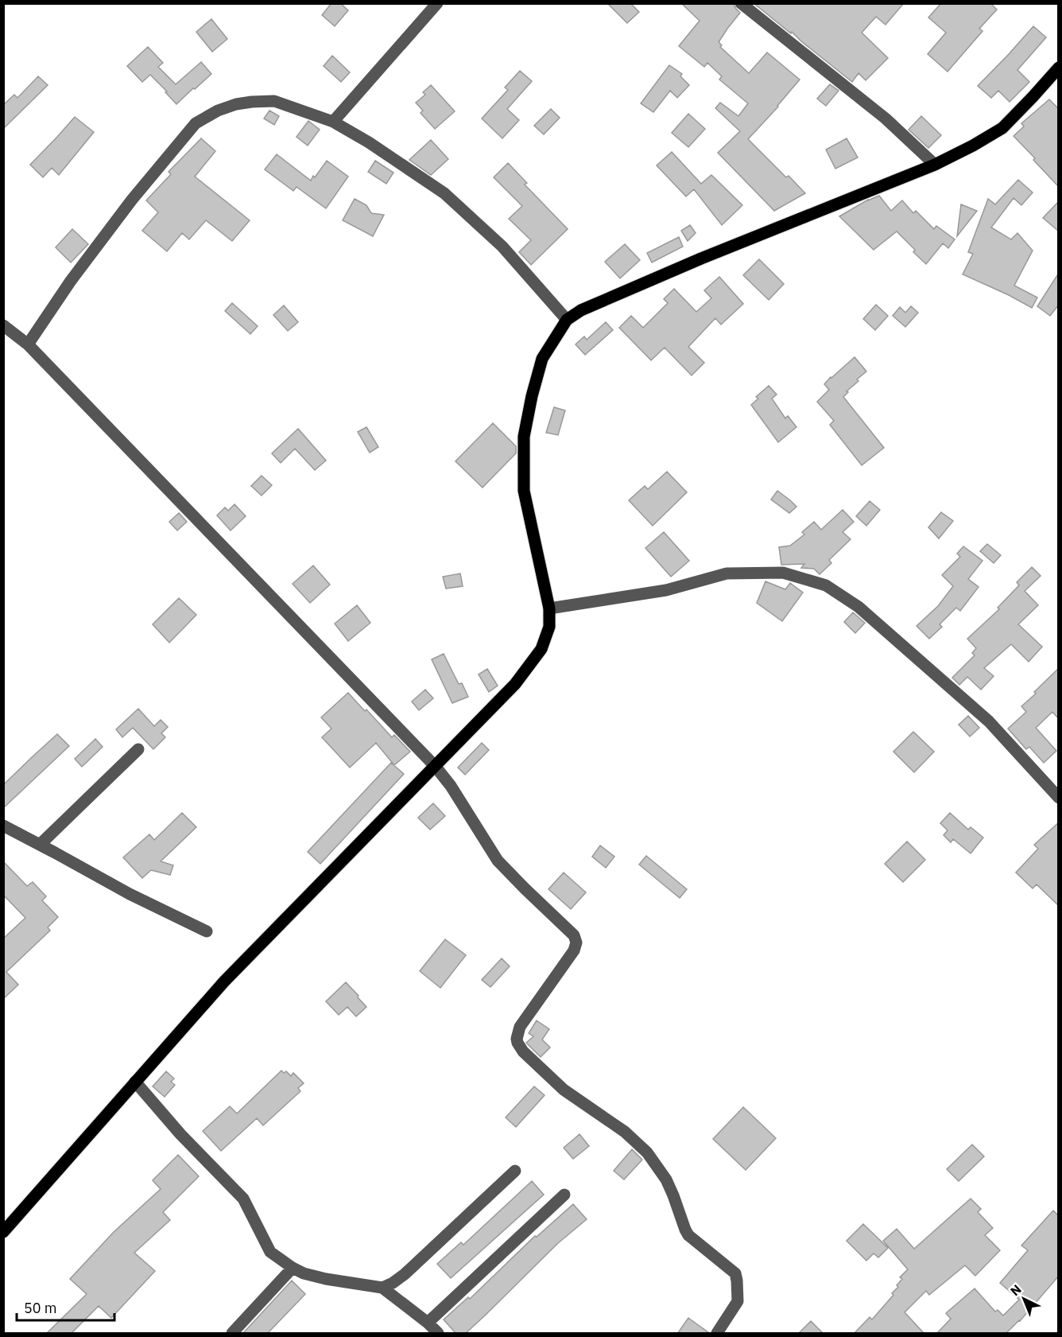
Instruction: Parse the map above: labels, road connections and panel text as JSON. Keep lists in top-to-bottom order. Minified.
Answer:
{"scale_bar":"50 m","north":"top left"}
